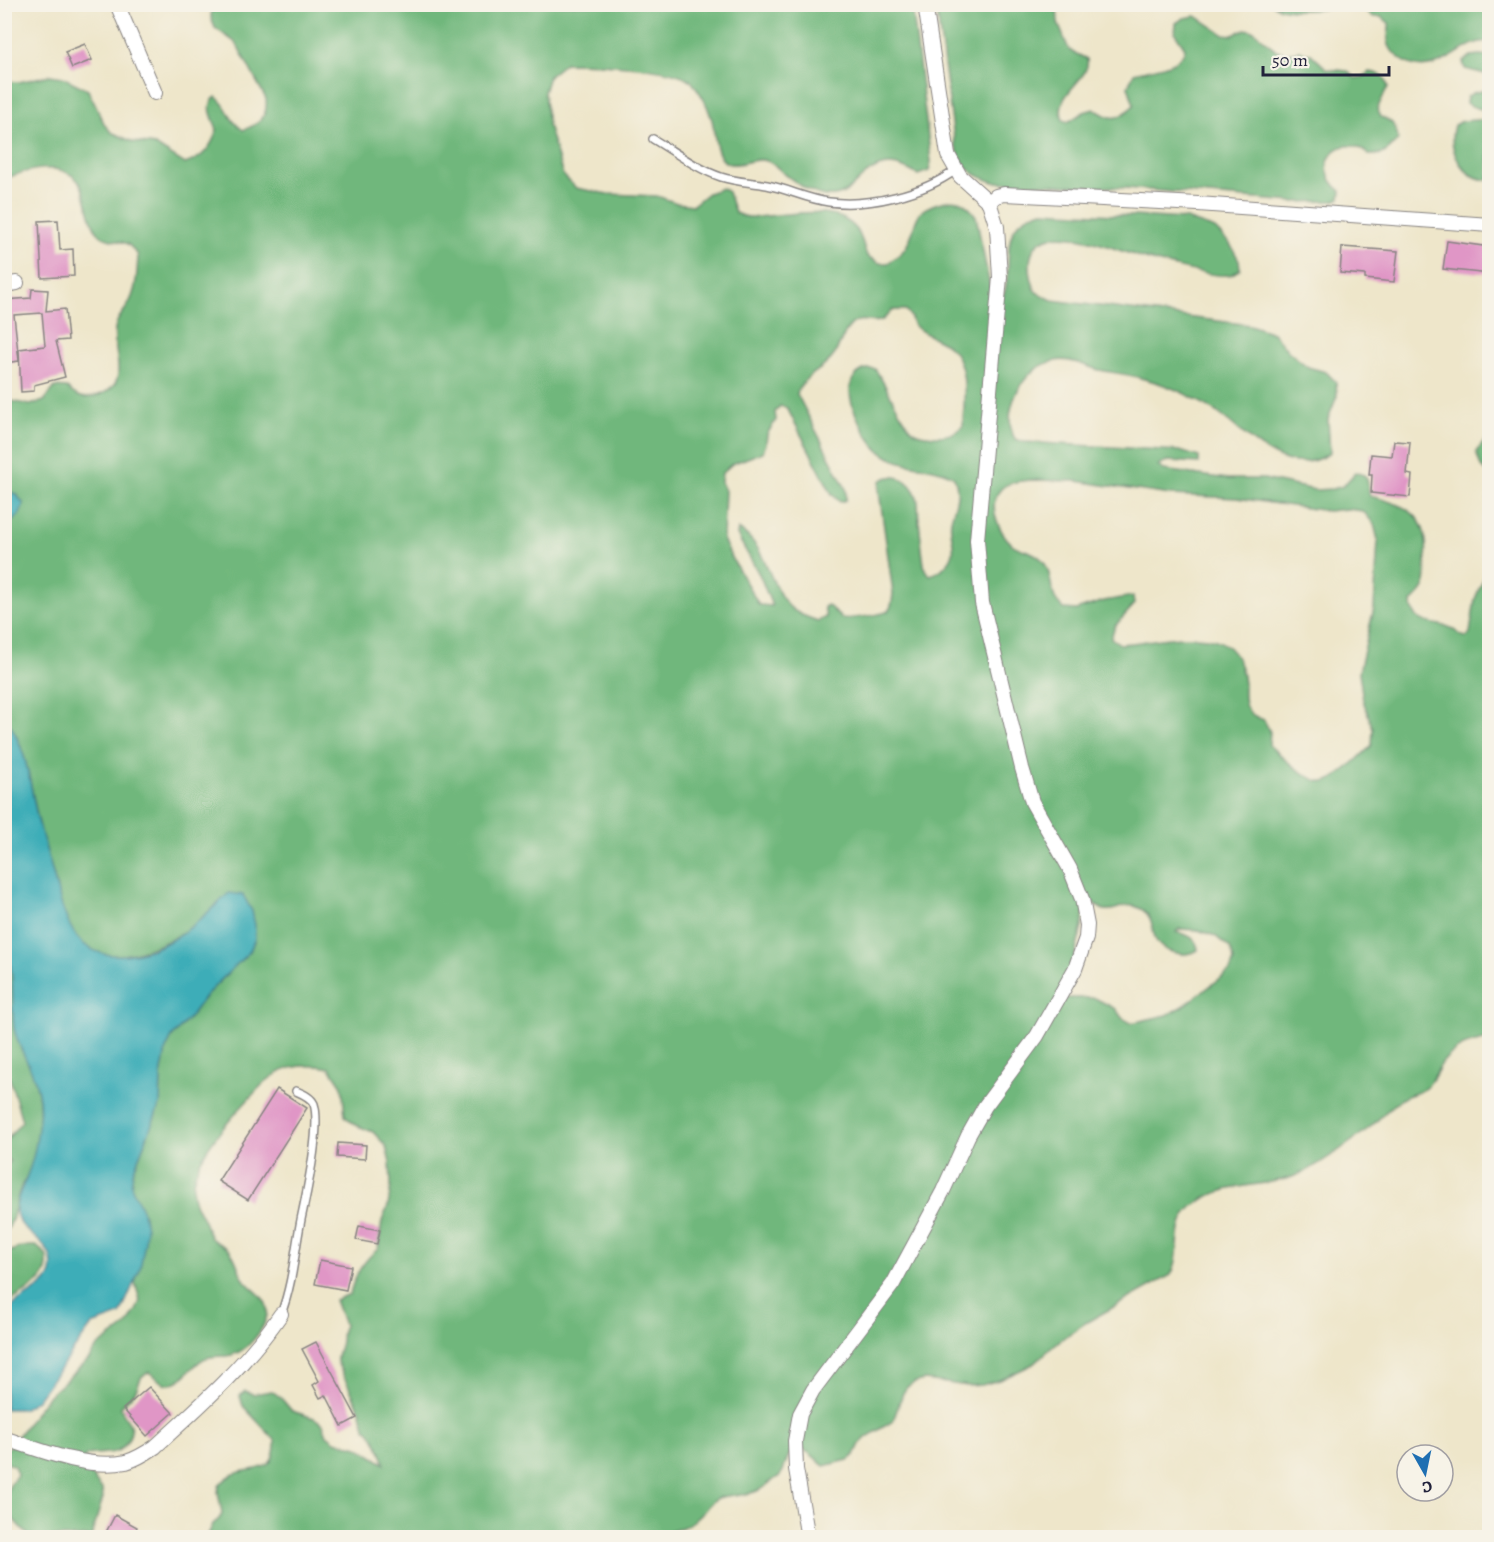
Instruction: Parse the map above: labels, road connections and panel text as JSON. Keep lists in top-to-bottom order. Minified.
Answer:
{"scale_bar":"50 m","north":"bottom"}
